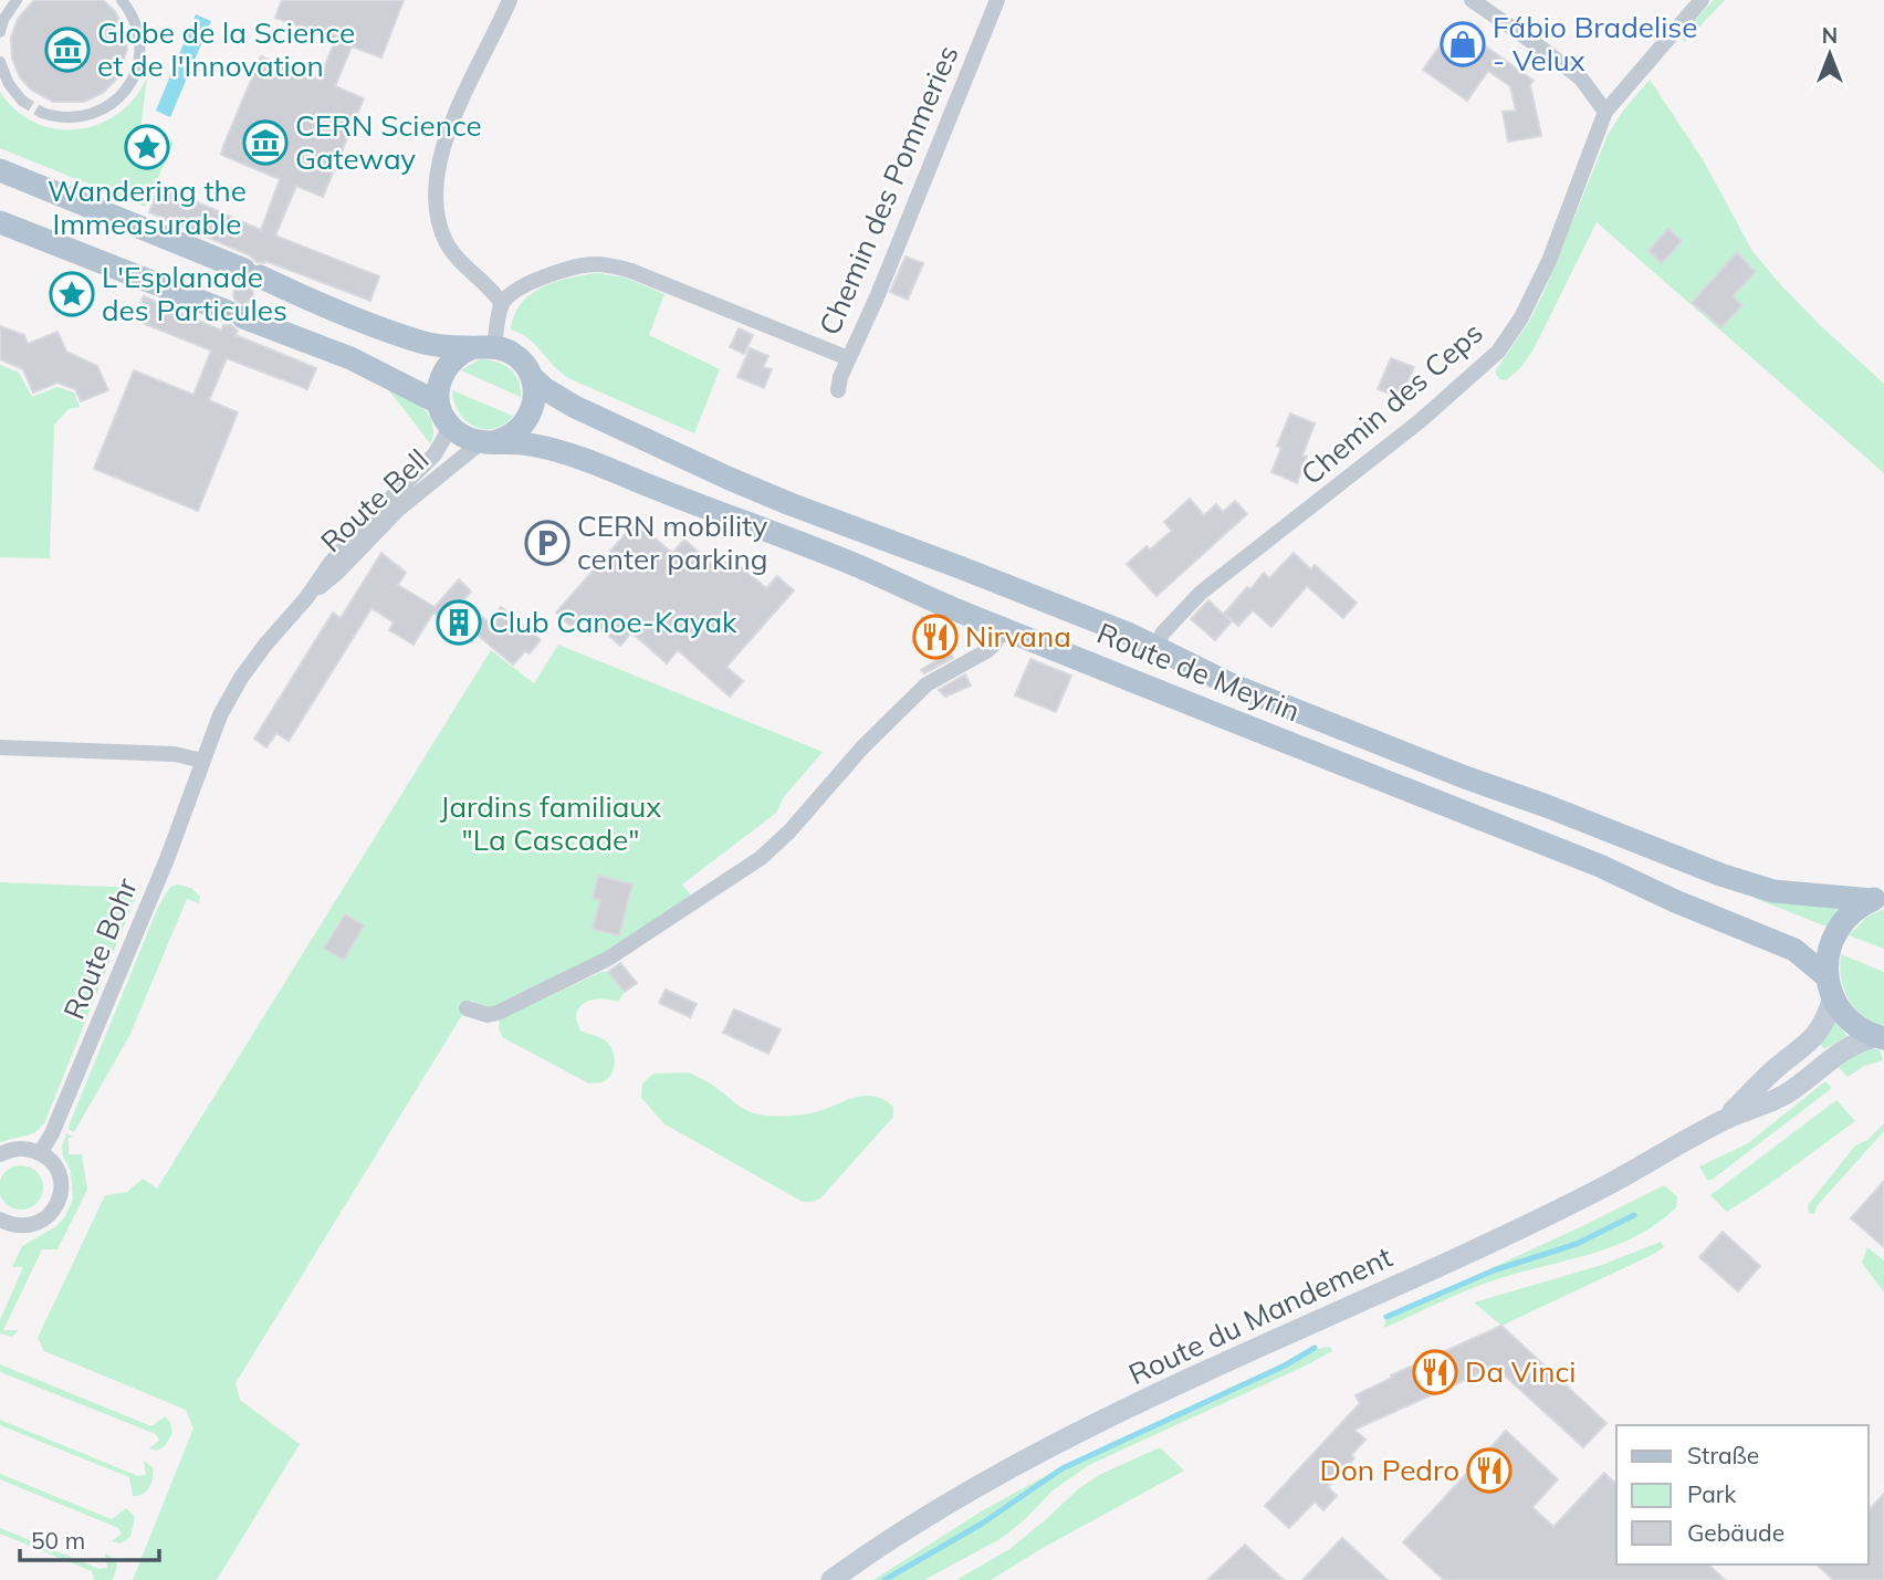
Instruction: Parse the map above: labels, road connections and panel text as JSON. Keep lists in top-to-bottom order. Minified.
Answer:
{"streets":{"main road":["Route de Meyrin","Route du Mandement"],"street":["Chemin des Pommeries","Chemin des Ceps","Route Bell","Route Bohr"]},"crossings":[["Chemin des Ceps","Route de Meyrin"],["Route Bell","Route de Meyrin"],["Route Bell","Route Bohr"],["Route de Meyrin","Route du Mandement"]],"parks":["Jardins familiaux \"La Cascade\""],"places":{"shop":["Fábio Bradelise - Velux"],"museum":["Globe de la Science et de l'Innovation","CERN Science Gateway"],"place":["Wandering the Immeasurable","L'Esplanade des Particules"],"parking":["CERN mobility center parking"],"building":["Club Canoe-Kayak"],"restaurant":["Nirvana","Da Vinci","Don Pedro"]},"legend":["Straße","Park","Gebäude"],"scale_bar":"50 m","north":"top"}
